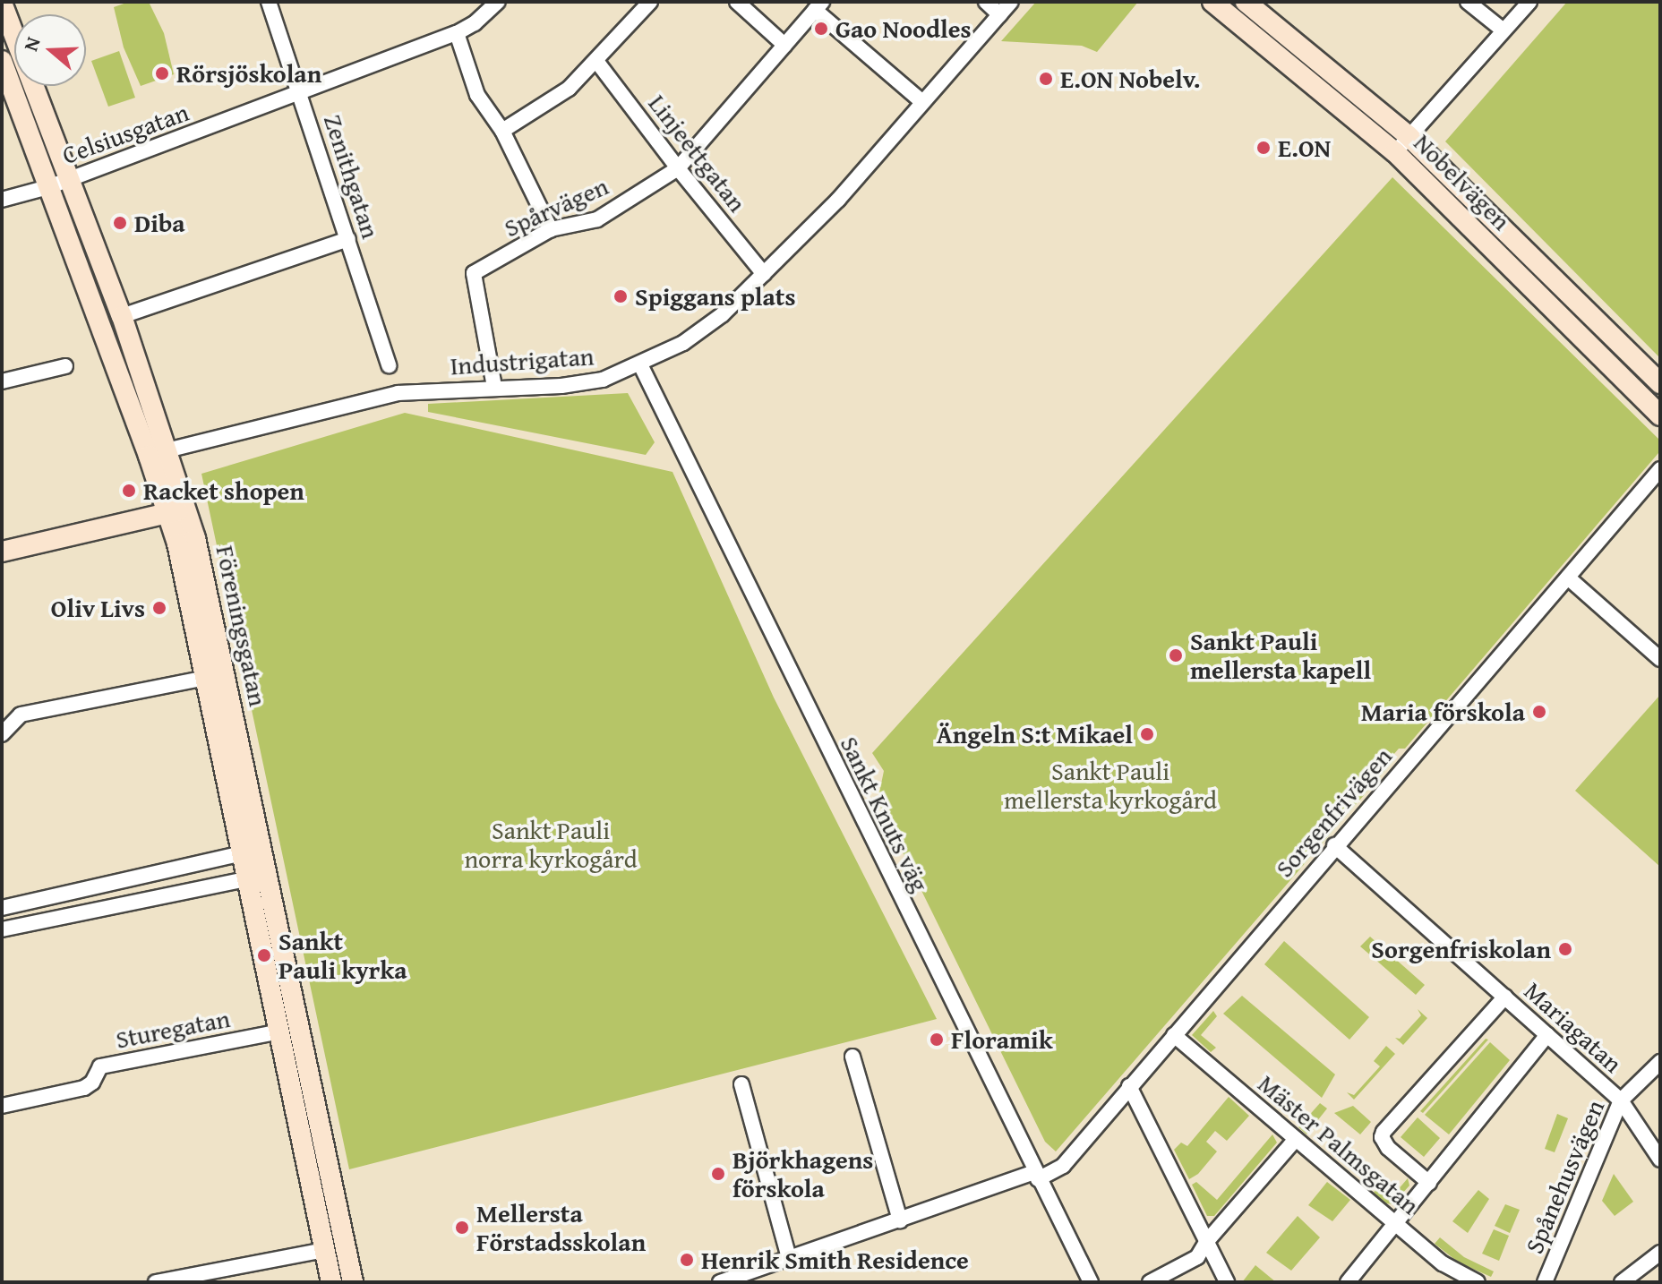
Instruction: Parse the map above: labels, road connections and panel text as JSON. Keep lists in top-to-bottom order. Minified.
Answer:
{"streets":{"street":["Celsiusgatan","Linjeettgatan","Zenithgatan","Nobelvägen","Spårvägen","Industrigatan","Föreningsgatan","Sorgenfrivägen","Sankt Knuts väg","Mariagatan","Sturegatan","Mäster Palmsgatan","Spånehusvägen"]},"crossings":[["Celsiusgatan","Zenithgatan"],["Celsiusgatan","Föreningsgatan"],["Linjeettgatan","Spårvägen"],["Linjeettgatan","Industrigatan"],["Spårvägen","Industrigatan"],["Industrigatan","Föreningsgatan"],["Industrigatan","Sankt Knuts väg"],["Föreningsgatan","Sturegatan"],["Sorgenfrivägen","Sankt Knuts väg"],["Sorgenfrivägen","Mariagatan"],["Sorgenfrivägen","Mäster Palmsgatan"],["Mariagatan","Spånehusvägen"]],"parks":["Sankt Pauli mellersta kyrkogård","Sankt Pauli norra kyrkogård"],"places":["Gao Noodles","Rörsjöskolan","E.ON Nobelv.","E.ON","Diba","Spiggans plats","Racket shopen","Oliv Livs","Sankt Pauli mellersta kapell","Maria förskola","Ängeln S:t Mikael","Sorgenfriskolan","Sankt Pauli kyrka","Floramik","Björkhagens förskola","Mellersta Förstadsskolan","Henrik Smith Residence"],"north":"left"}
